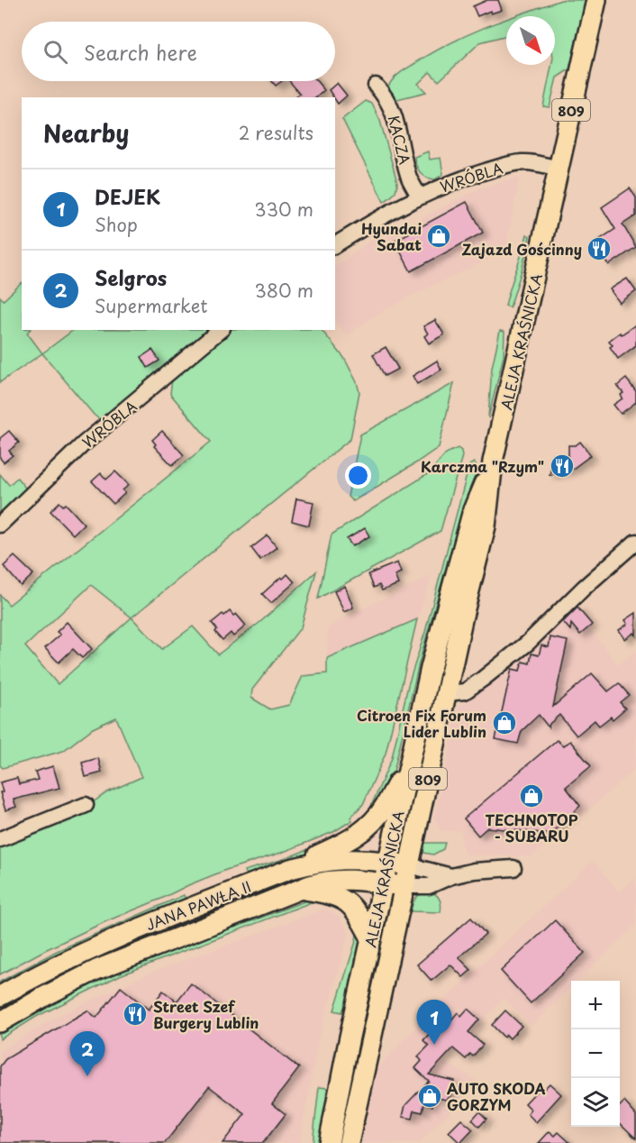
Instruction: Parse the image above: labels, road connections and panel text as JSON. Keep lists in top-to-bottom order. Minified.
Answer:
{"streets":{"main road":["809","ALEJA KRAŚNICKA","JANA PAWŁA II"],"street":["KACZA","WRÓBLA"]},"crossings":[["KACZA","WRÓBLA"],["WRÓBLA","ALEJA KRAŚNICKA"],["ALEJA KRAŚNICKA","JANA PAWŁA II"]],"places":{"shop":["Hyundai Sabat","Citroen Fix Forum Lider Lublin","TECHNOTOP - SUBARU","AUTO SKODA GORZYM"],"restaurant":["Zajazd Gościnny","Karczma \"Rzym\"","Street Szef Burgery Lublin"]},"north":"bottom right","page":{"search":"Search here","heading":["Nearby","2 results"],"list":[{"mark":"1","name":"DEJEK","note":"Shop","value":"330 m"},{"mark":"2","name":"Selgros","note":"Supermarket","value":"380 m"}],"map_buttons":["+","−"],"pins":["1","2"]}}
